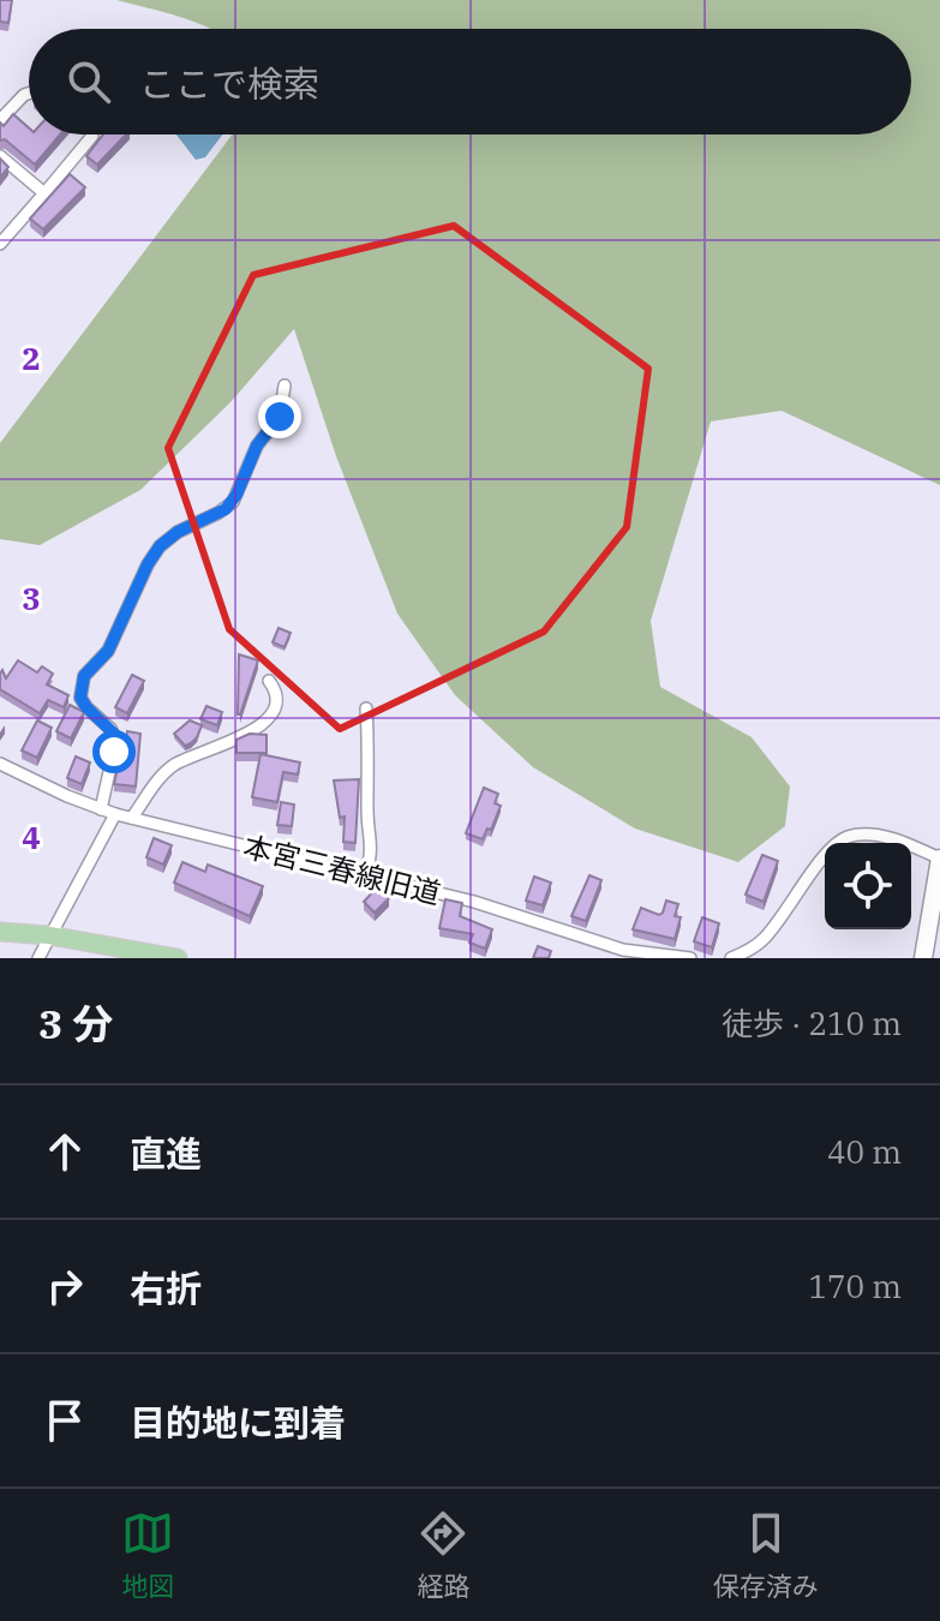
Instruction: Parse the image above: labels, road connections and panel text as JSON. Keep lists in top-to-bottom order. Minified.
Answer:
{"streets":{"street":["本宮三春線旧道"]},"page":{"search":"ここで検索","heading":["3 分","徒歩 · 210 m"],"list":[["直進","40 m"],["右折","170 m"],"目的地に到着"],"nav":["地図","経路","保存済み"]},"grid":{"rows":["2","3","4"]}}
